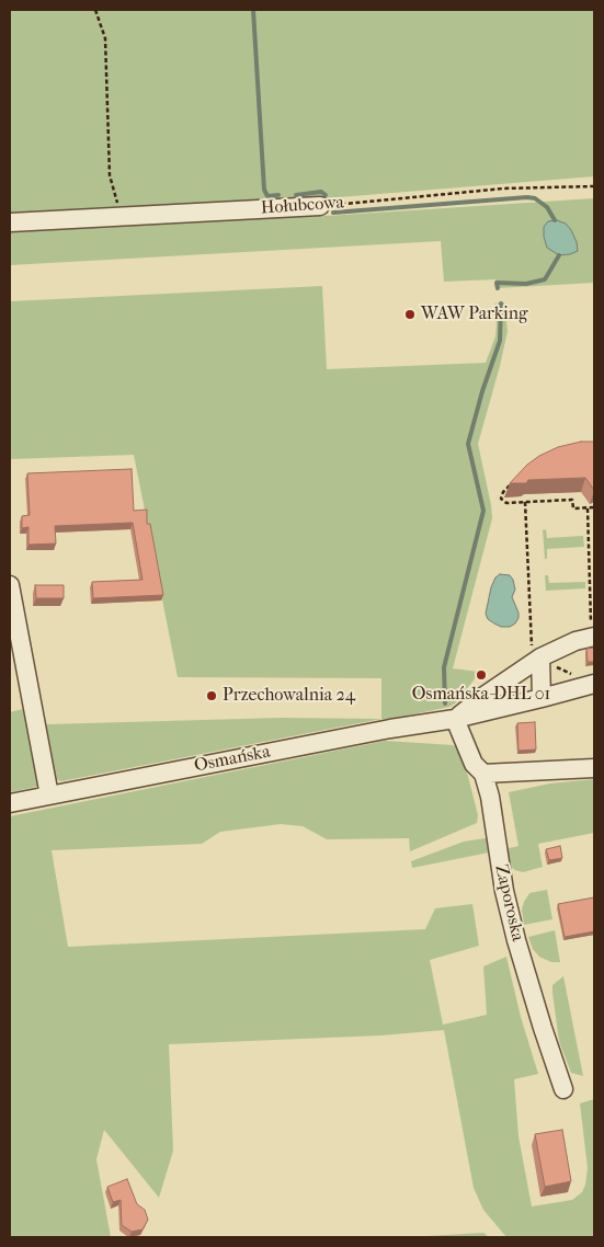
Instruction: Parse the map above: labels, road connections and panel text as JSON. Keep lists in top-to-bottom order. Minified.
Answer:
{"streets":{"street":["Hołubcowa","Osmańska","Zaporoska"]},"crossings":[["Osmańska","Zaporoska"]],"places":["WAW Parking","Osmańska-DHL 01","Przechowalnia 24"]}
